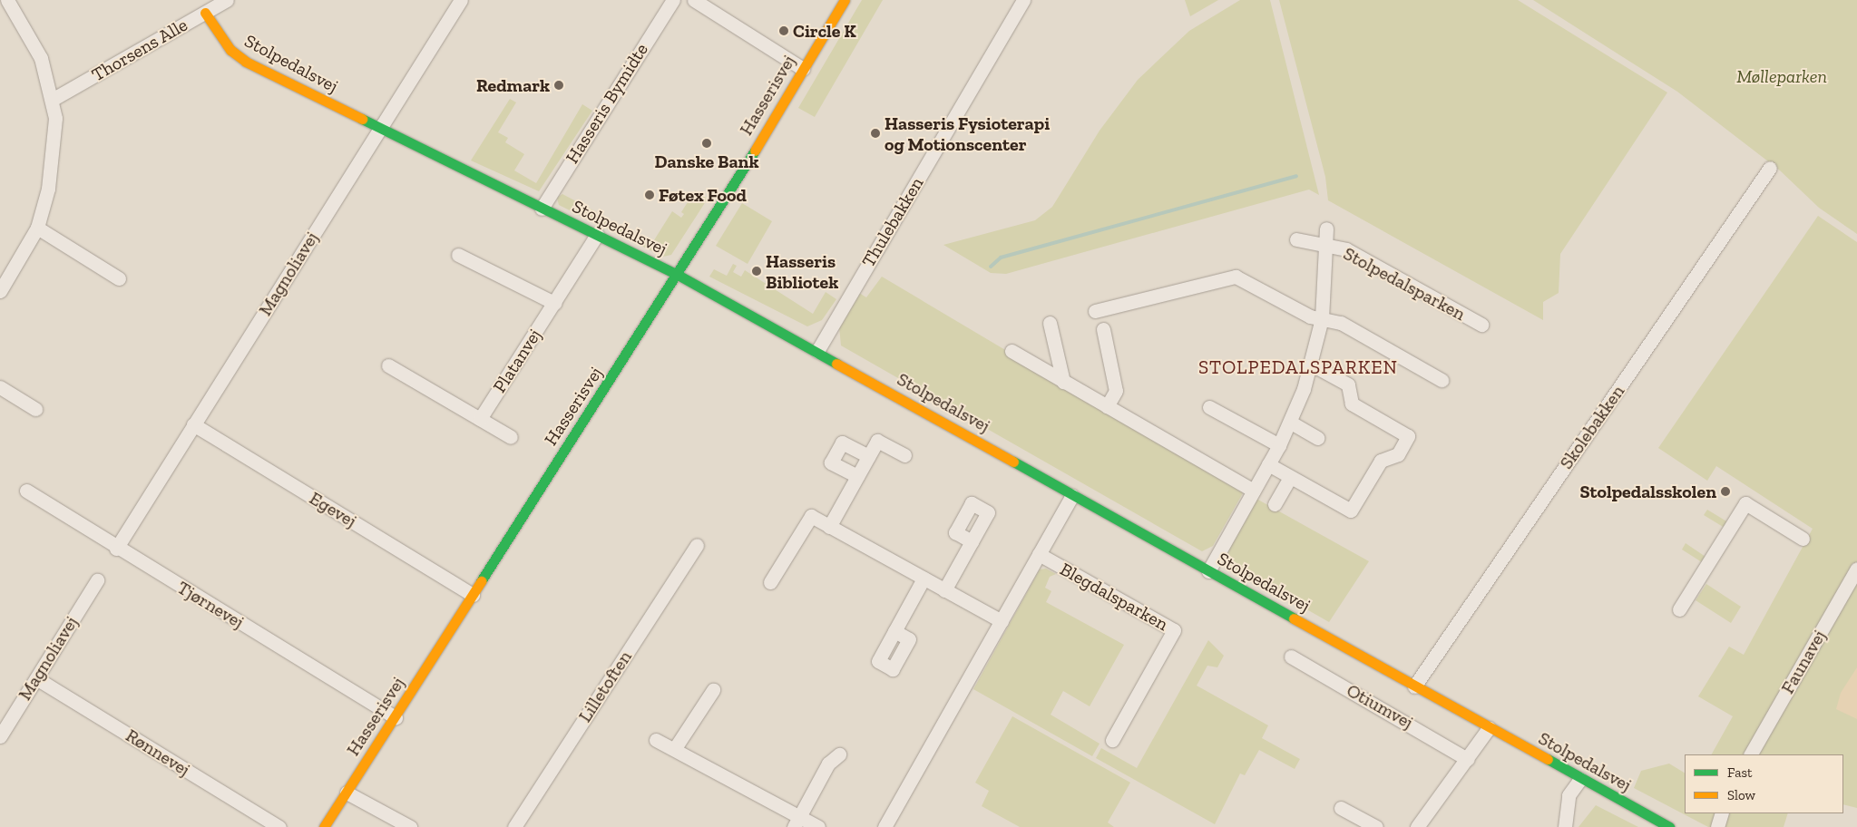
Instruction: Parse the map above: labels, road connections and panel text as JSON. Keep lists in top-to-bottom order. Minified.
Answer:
{"streets":{"street":["Thorsens Alle","Stolpedalsvej","Hasserisvej","Hasseris Bymidte","Thulebakken","Magnoliavej","Stolpedalsparken","Platanvej","Skolebakken","Egevej","Blegdalsparken","Tjørnevej","Faunavej","Lilletoften","Otiumvej","Rønnevej"]},"crossings":[["Thorsens Alle","Stolpedalsvej"],["Stolpedalsvej","Hasserisvej"],["Stolpedalsvej","Hasseris Bymidte"],["Stolpedalsvej","Thulebakken"],["Stolpedalsvej","Magnoliavej"],["Stolpedalsvej","Stolpedalsparken"],["Stolpedalsvej","Platanvej"],["Stolpedalsvej","Skolebakken"],["Stolpedalsvej","Blegdalsparken"],["Hasserisvej","Egevej"],["Hasserisvej","Tjørnevej"],["Magnoliavej","Egevej"],["Magnoliavej","Tjørnevej"],["Magnoliavej","Rønnevej"]],"districts":["STOLPEDALSPARKEN"],"parks":["Mølleparken"],"places":["Circle K","Redmark","Hasseris Fysioterapi og Motionscenter","Danske Bank","Føtex Food","Hasseris Bibliotek","Stolpedalsskolen"],"legend":["Fast","Slow"]}
